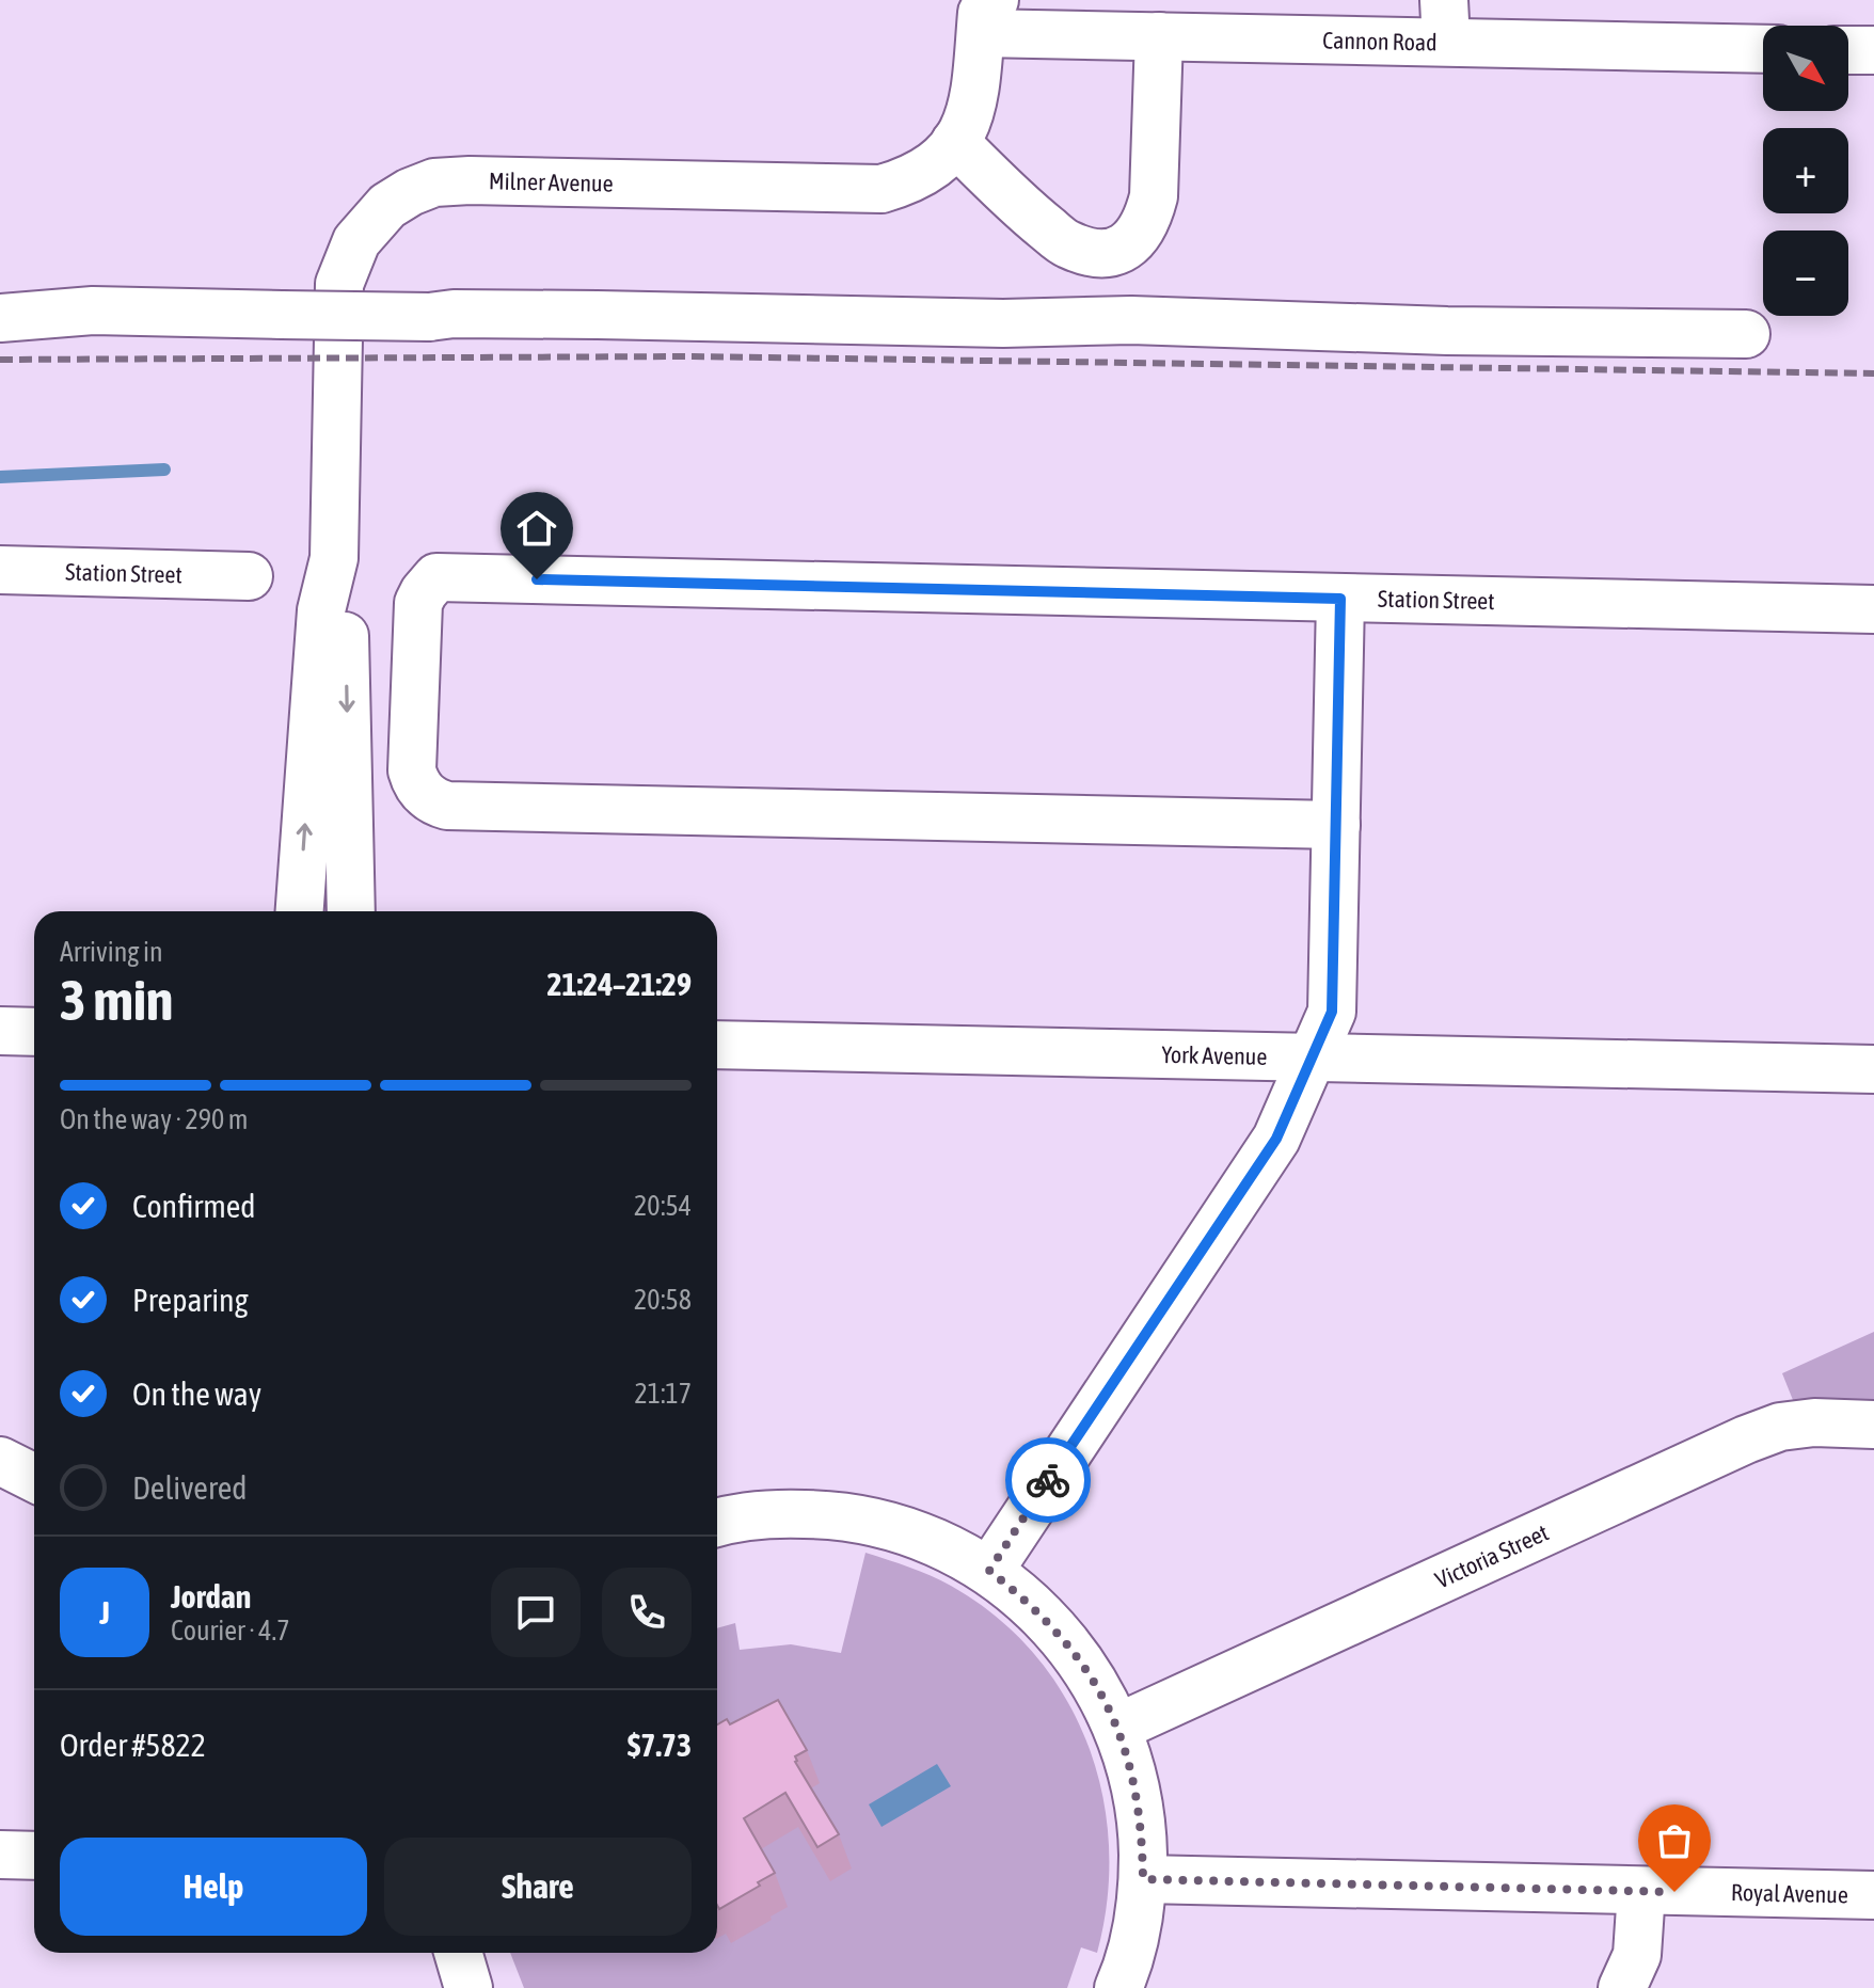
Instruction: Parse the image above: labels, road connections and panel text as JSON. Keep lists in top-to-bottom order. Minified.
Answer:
{"streets":{"street":["Cannon Road","Milner Avenue","Station Street","York Avenue","Victoria Street","Royal Avenue"]},"crossings":[["Cannon Road","Milner Avenue"]],"north":"bottom right","page":{"map_buttons":["+","−"],"heading":["3 min","Arriving in","21:24–21:29"],"panel":["Jordan","Courier · 4.7","Order #5822","$7.73"],"bar":"On the way · 290 m","list":[["Confirmed","20:54"],["Preparing","20:58"],["On the way","21:17"],"Delivered"],"round":"J","buttons":["Help","Share"]}}
